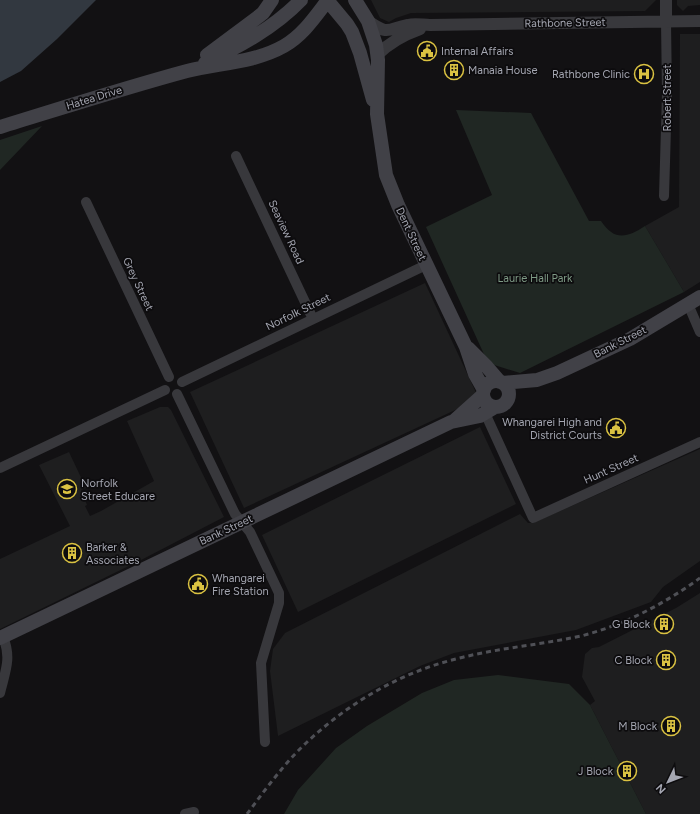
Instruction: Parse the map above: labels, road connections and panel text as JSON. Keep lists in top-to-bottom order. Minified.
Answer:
{"streets":{"main road":["Hatea Drive","Dent Street","Bank Street"],"street":["Rathbone Street","Robert Street","Seaview Road","Grey Street","Norfolk Street","Hunt Street"]},"crossings":[["Rathbone Street","Robert Street"],["Rathbone Street","Dent Street"],["Hatea Drive","Dent Street"],["Seaview Road","Norfolk Street"],["Dent Street","Norfolk Street"],["Dent Street","Bank Street"],["Dent Street","Hunt Street"],["Grey Street","Norfolk Street"],["Bank Street","Hunt Street"]],"parks":["Laurie Hall Park"],"places":{"public building":["Internal Affairs","Whangarei High and District Courts","Whangarei Fire Station"],"building":["Manaia House","Barker & Associates","G Block","C Block","M Block","J Block"],"hospital":["Rathbone Clinic"],"school or university":["Norfolk Street Educare"]},"north":"bottom left"}
